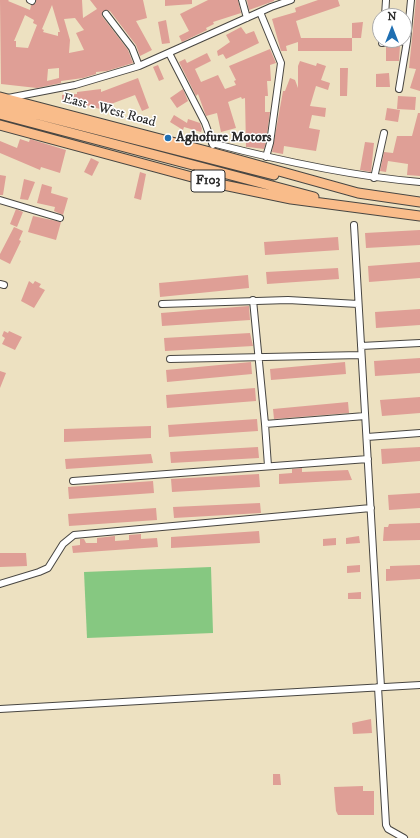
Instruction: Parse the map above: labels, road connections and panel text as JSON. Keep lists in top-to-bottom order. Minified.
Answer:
{"streets":{"main road":["East - West Road","F103"]},"places":["Aghofure Motors"],"north":"top"}
